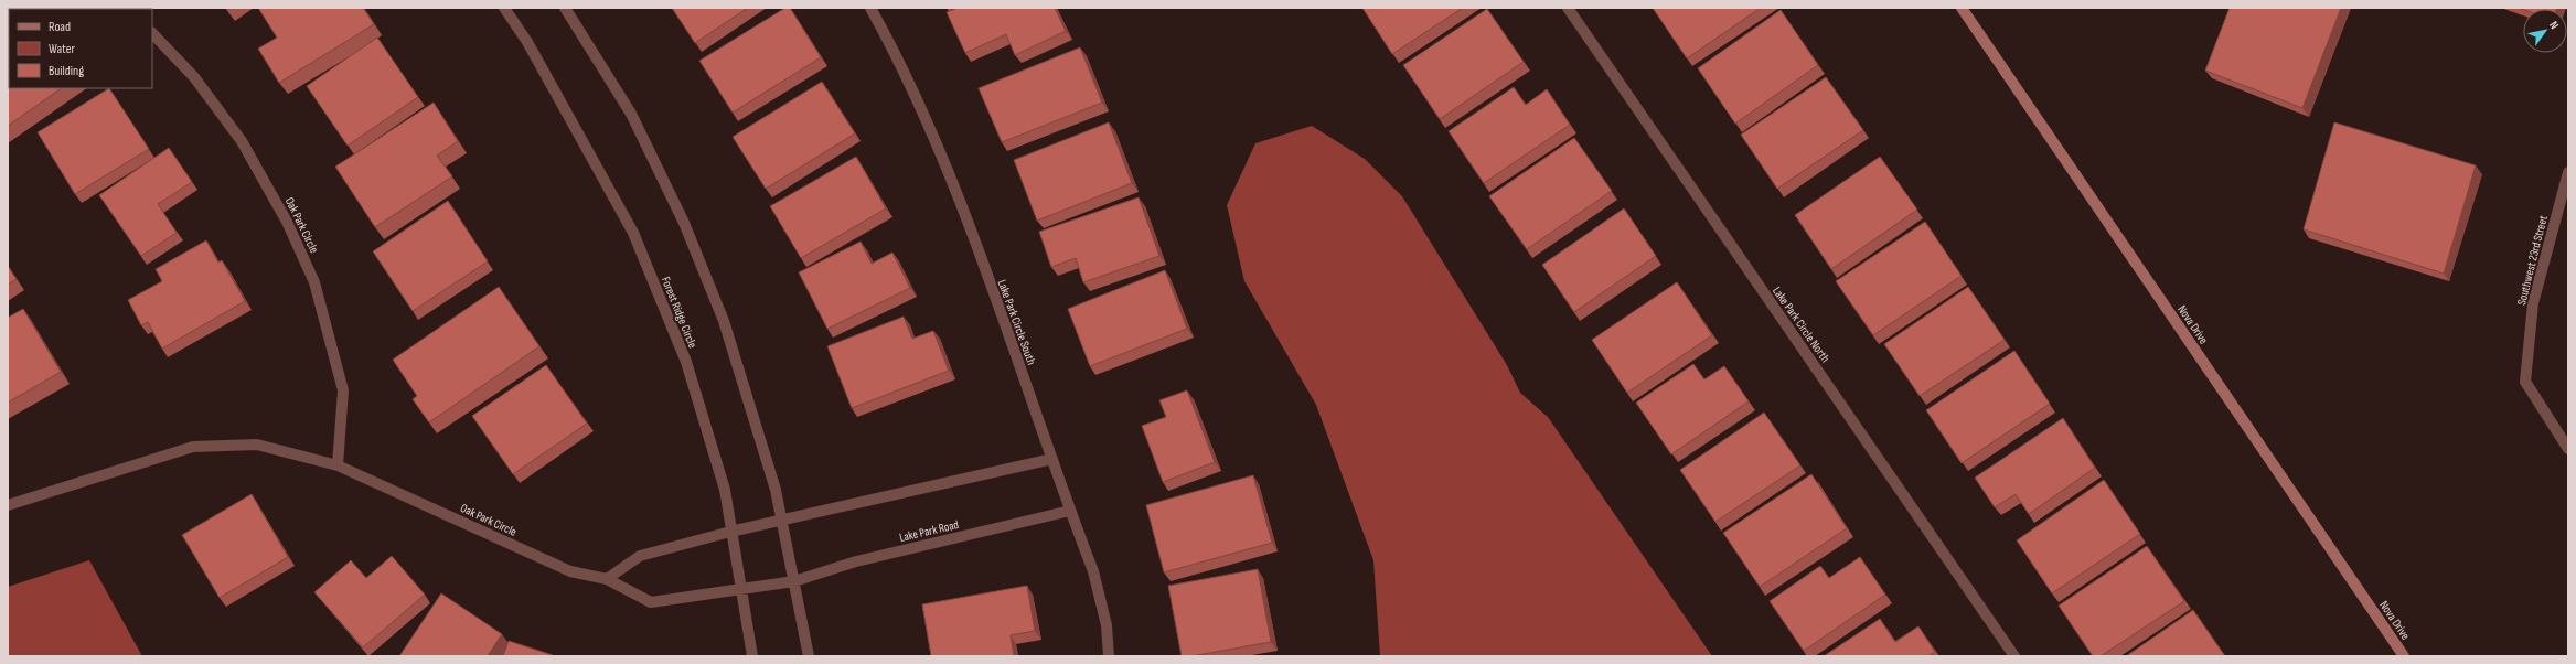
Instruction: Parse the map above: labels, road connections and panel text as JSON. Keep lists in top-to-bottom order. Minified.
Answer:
{"streets":{"street":["Oak Park Circle","Southwest 23rd Street","Forest Ridge Circle","Lake Park Circle South","Lake Park Circle North","Nova Drive","Lake Park Road"]},"crossings":[["Oak Park Circle","Forest Ridge Circle"],["Oak Park Circle","Lake Park Road"],["Lake Park Circle South","Lake Park Road"]],"legend":["Road","Water","Building"],"north":"top right"}
